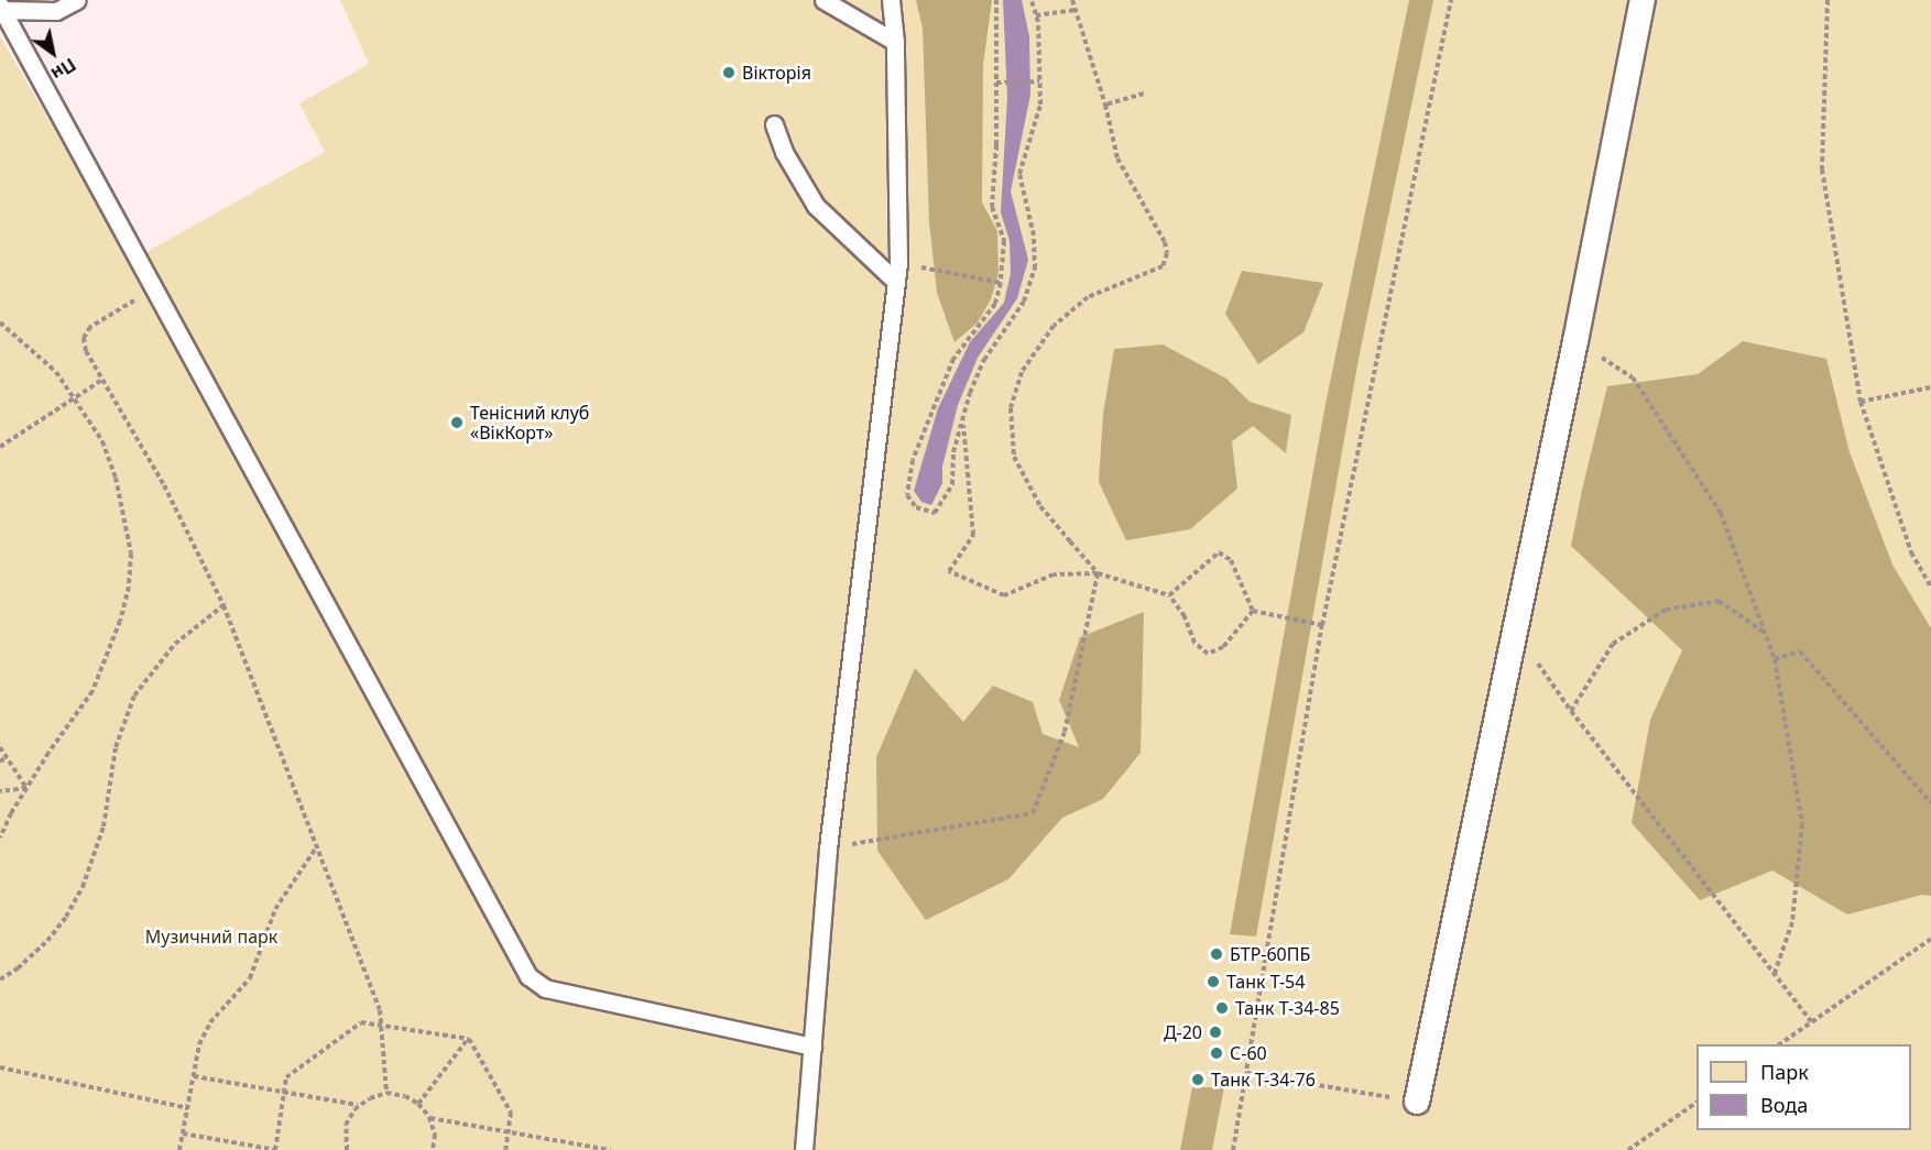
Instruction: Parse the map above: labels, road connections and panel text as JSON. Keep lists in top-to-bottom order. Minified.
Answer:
{"parks":["Музичний парк"],"places":["Вікторія","Тенісний клуб «ВікКорт»","БТР-60ПБ","Танк Т-54","Танк Т-34-85","Д-20","С-60","Танк Т-34-76"],"legend":["Парк","Вода"],"north":"bottom right"}
